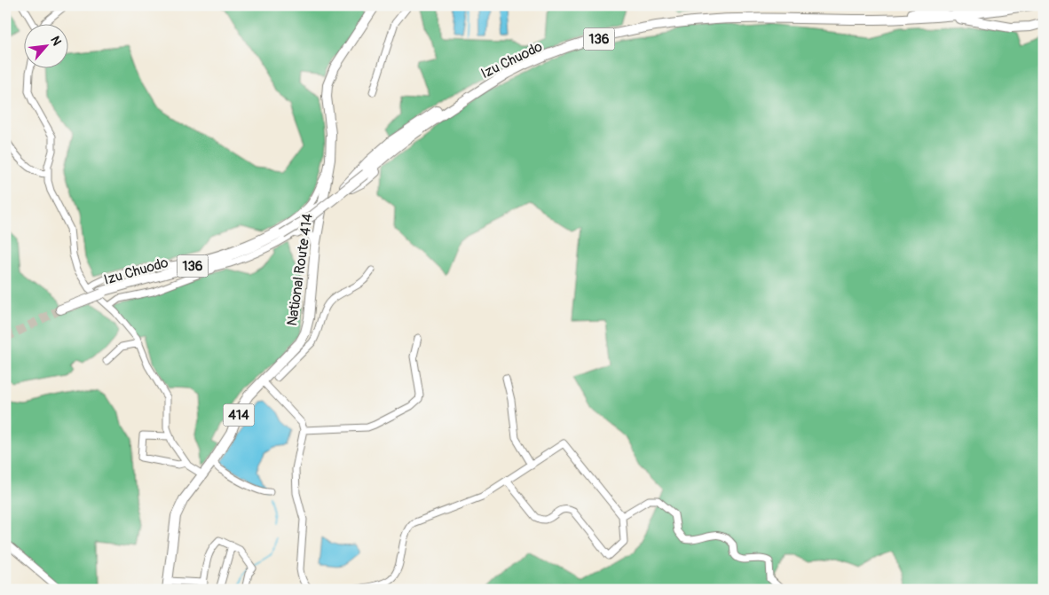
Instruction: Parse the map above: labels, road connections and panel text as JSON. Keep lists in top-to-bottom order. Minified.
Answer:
{"streets":{"highway":["136","Izu Chuodo","National Route 414","414"]},"north":"top right"}
